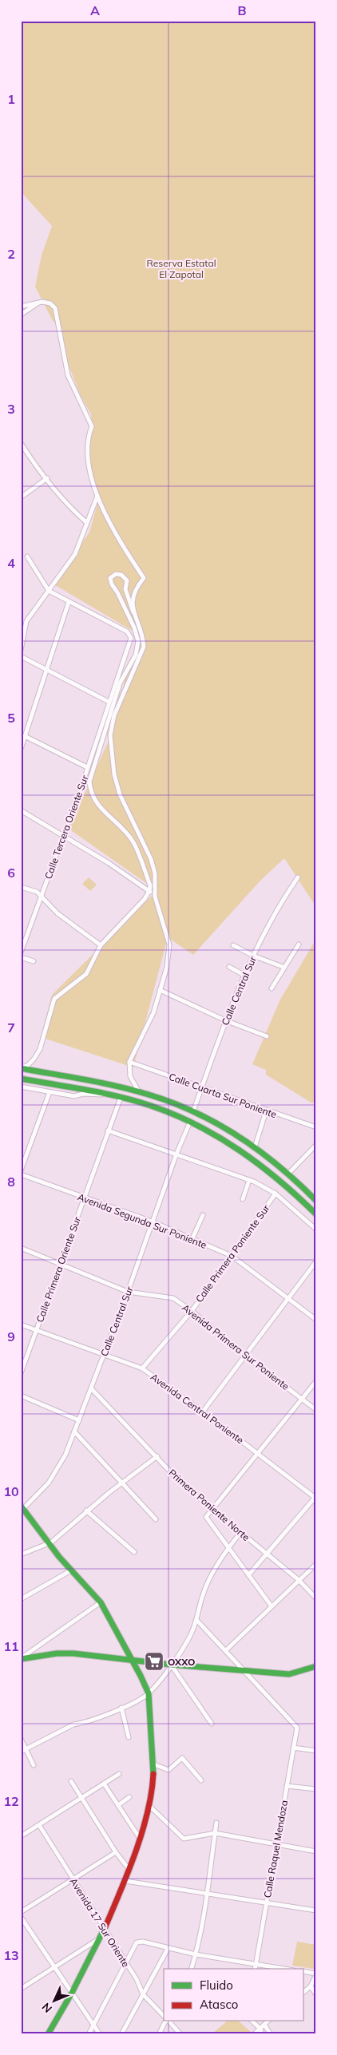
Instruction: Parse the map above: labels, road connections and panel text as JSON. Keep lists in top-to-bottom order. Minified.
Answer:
{"streets":{"street":["Calle Tercera Oriente Sur","Calle Central Sur","Calle Cuarta Sur Poniente","Avenida Segunda Sur Poniente","Calle Primera Poniente Sur","Calle Primera Oriente Sur","Avenida Primera Sur Poniente","Avenida Central Poniente","Primera Poniente Norte","Calle Raquel Mendoza","Avenida 17 Sur Oriente"]},"crossings":[["Calle Central Sur","Calle Cuarta Sur Poniente"],["Calle Central Sur","Avenida Segunda Sur Poniente"],["Calle Central Sur","Avenida Primera Sur Poniente"],["Calle Central Sur","Avenida Central Poniente"],["Calle Central Sur","Primera Poniente Norte"],["Avenida Segunda Sur Poniente","Calle Primera Poniente Sur"],["Avenida Segunda Sur Poniente","Calle Primera Oriente Sur"],["Calle Primera Poniente Sur","Avenida Primera Sur Poniente"],["Calle Primera Poniente Sur","Avenida Central Poniente"],["Calle Primera Oriente Sur","Avenida Primera Sur Poniente"],["Calle Primera Oriente Sur","Avenida Central Poniente"]],"parks":["Reserva Estatal El Zapotal"],"places":{"supermarket":["OXXO"]},"legend":["Fluido","Atasco"],"north":"bottom left","grid":{"columns":["A","B"],"rows":["1","2","3","4","5","6","7","8","9","10","11","12","13"]}}
